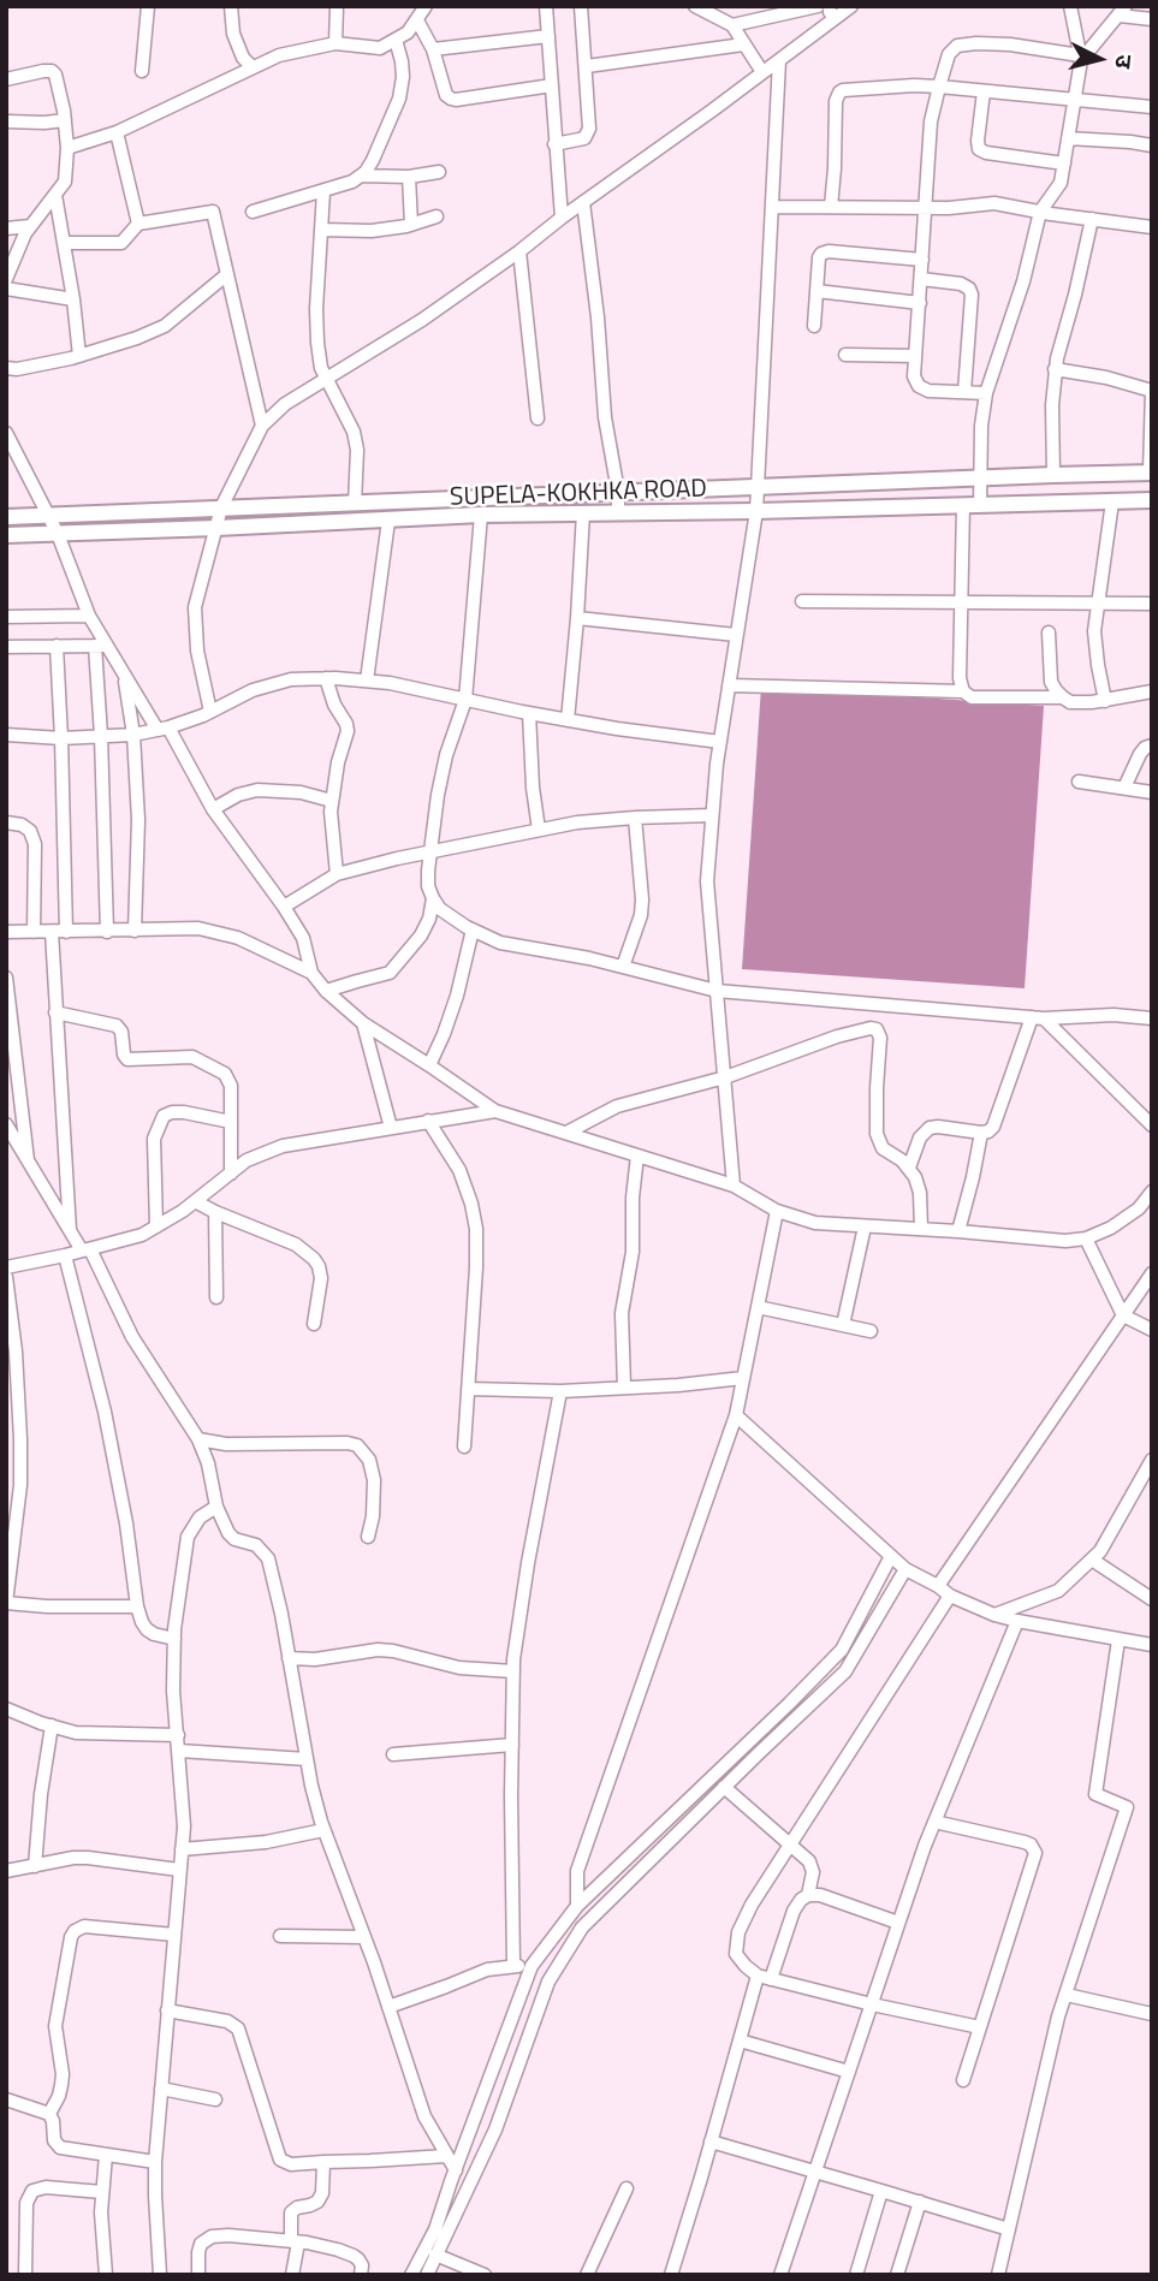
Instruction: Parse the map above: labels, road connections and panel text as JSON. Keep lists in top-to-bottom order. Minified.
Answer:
{"streets":{"street":["SUPELA-KOKHKA ROAD"]},"north":"right"}
